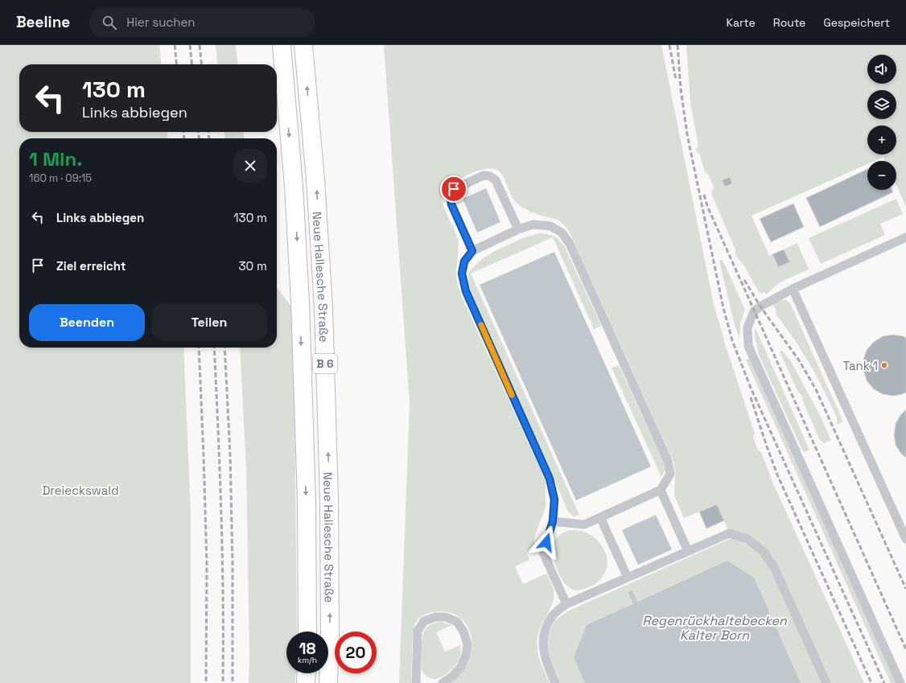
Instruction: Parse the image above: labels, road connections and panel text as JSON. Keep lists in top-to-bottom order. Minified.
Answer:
{"streets":{"main road":["Neue Hallesche Straße","B 6"]},"water":["Regenrückhaltebecken Kalter Born"],"parks":["Dreieckswald"],"places":["Tank 1"],"page":{"header":"Beeline","search":"Hier suchen","nav":["Karte","Route","Gespeichert"],"map_buttons":["+","−"],"turn":["130 m","Links abbiegen"],"heading":["1 Min.","160 m · 09:15"],"list":[{"name":"Links abbiegen","value":"130 m"},{"name":"Ziel erreicht","value":"30 m"}],"buttons":["Beenden","Teilen"],"speed":"18 km/h","limit":"20"}}
